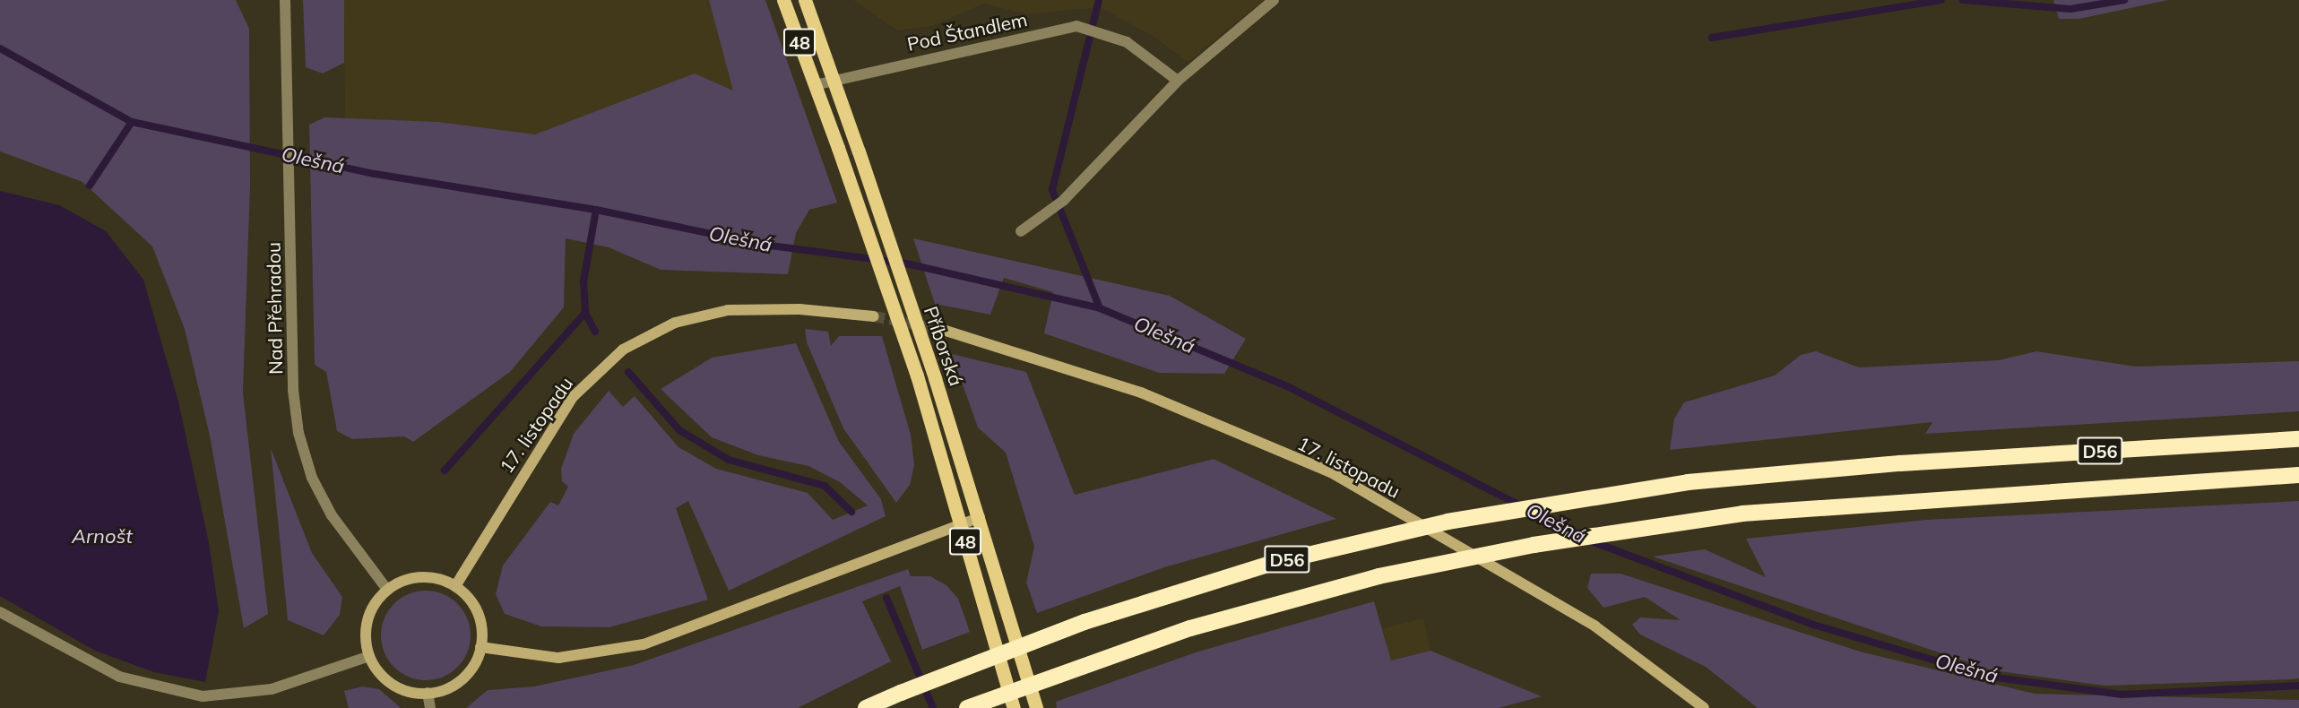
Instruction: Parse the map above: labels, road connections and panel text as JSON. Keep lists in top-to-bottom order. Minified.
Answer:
{"streets":{"highway":["D56"],"main road":["48","Příborská","17. listopadu"],"street":["Pod Štandlem","Nad Přehradou"]},"crossings":[["Pod Štandlem","Příborská"],["Nad Přehradou","17. listopadu"]],"water":["Olešná","Arnošt"]}
